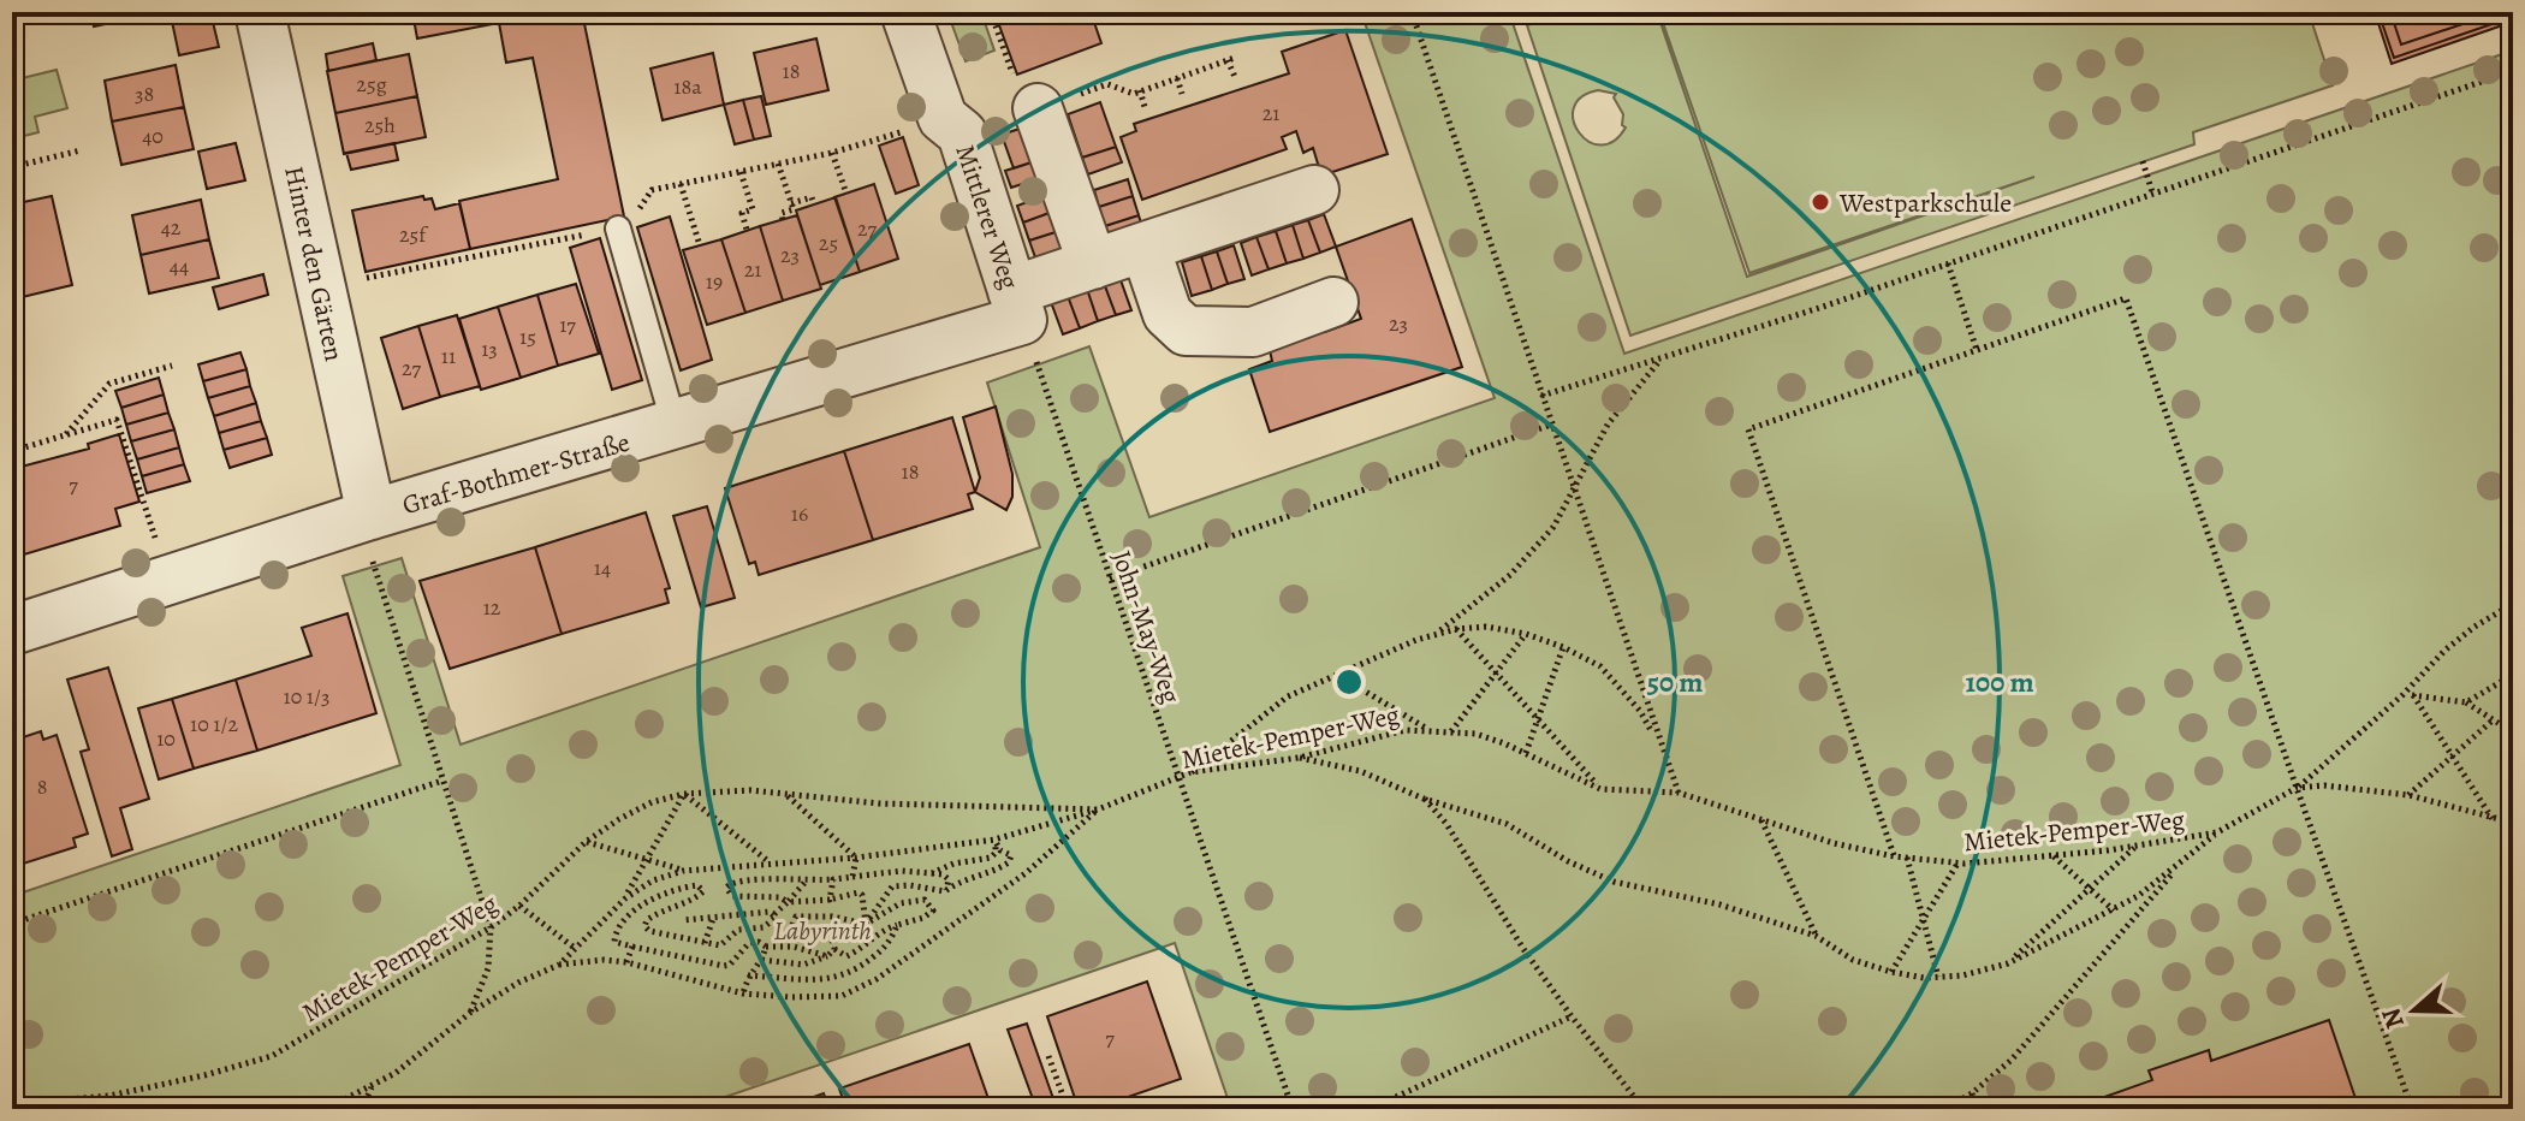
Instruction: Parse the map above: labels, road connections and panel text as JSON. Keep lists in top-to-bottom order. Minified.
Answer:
{"streets":{"street":["Mittlerer Weg","Hinter den Gärten","Graf-Bothmer-Straße"],"path":["John-May-Weg","Mietek-Pemper-Weg"]},"crossings":[["Mittlerer Weg","Graf-Bothmer-Straße"],["Mittlerer Weg","John-May-Weg"],["Hinter den Gärten","Graf-Bothmer-Straße"],["Graf-Bothmer-Straße","John-May-Weg"],["John-May-Weg","Mietek-Pemper-Weg"]],"parks":["Labyrinth"],"places":["Westparkschule"],"house_numbers":["18","25g","18a","38","21","25h","40","42","27","25f","25","23","44","21","19","23","17","15","13","11","27","18","7","16","14","12","10 1/3","10 1/2","10","8","7"],"north":"left","rings":["50 m","100 m"]}
